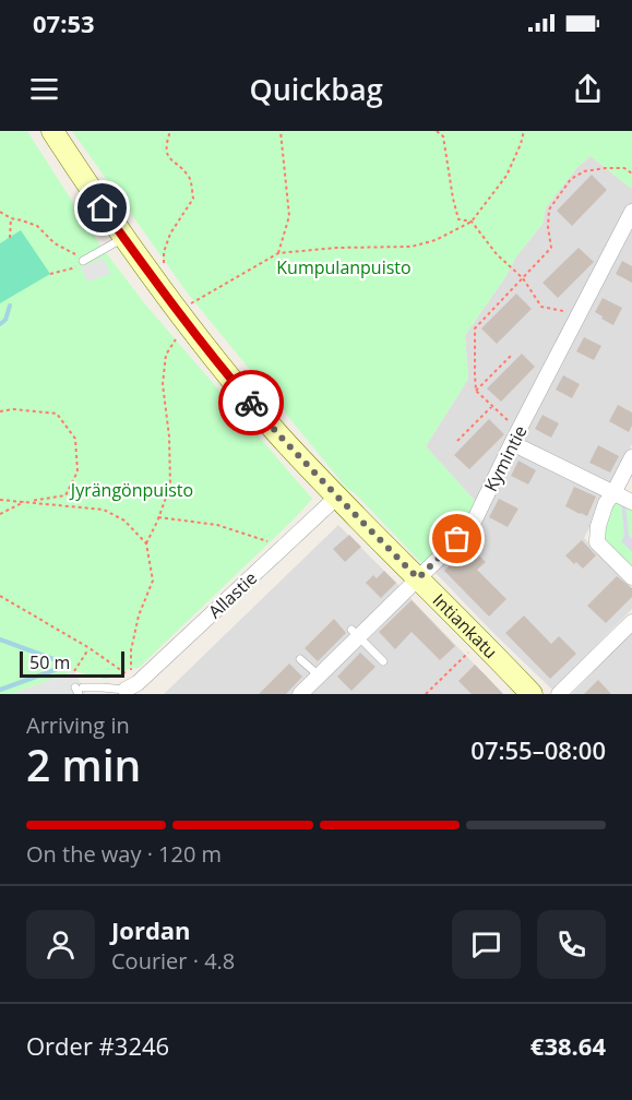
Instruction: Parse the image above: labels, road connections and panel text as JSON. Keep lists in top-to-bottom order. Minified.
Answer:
{"streets":{"street":["Kymintie","Allastie","Intiankatu"]},"crossings":[["Kymintie","Intiankatu"],["Allastie","Intiankatu"]],"parks":["Kumpulanpuisto","Jyrängönpuisto"],"scale_bar":"50 m","page":{"status":"07:53","header":"Quickbag","scale":"50 m","heading":["2 min","Arriving in","07:55–08:00"],"panel":["Jordan","Courier · 4.8","Order #3246","€38.64"],"bar":"On the way · 120 m"}}
